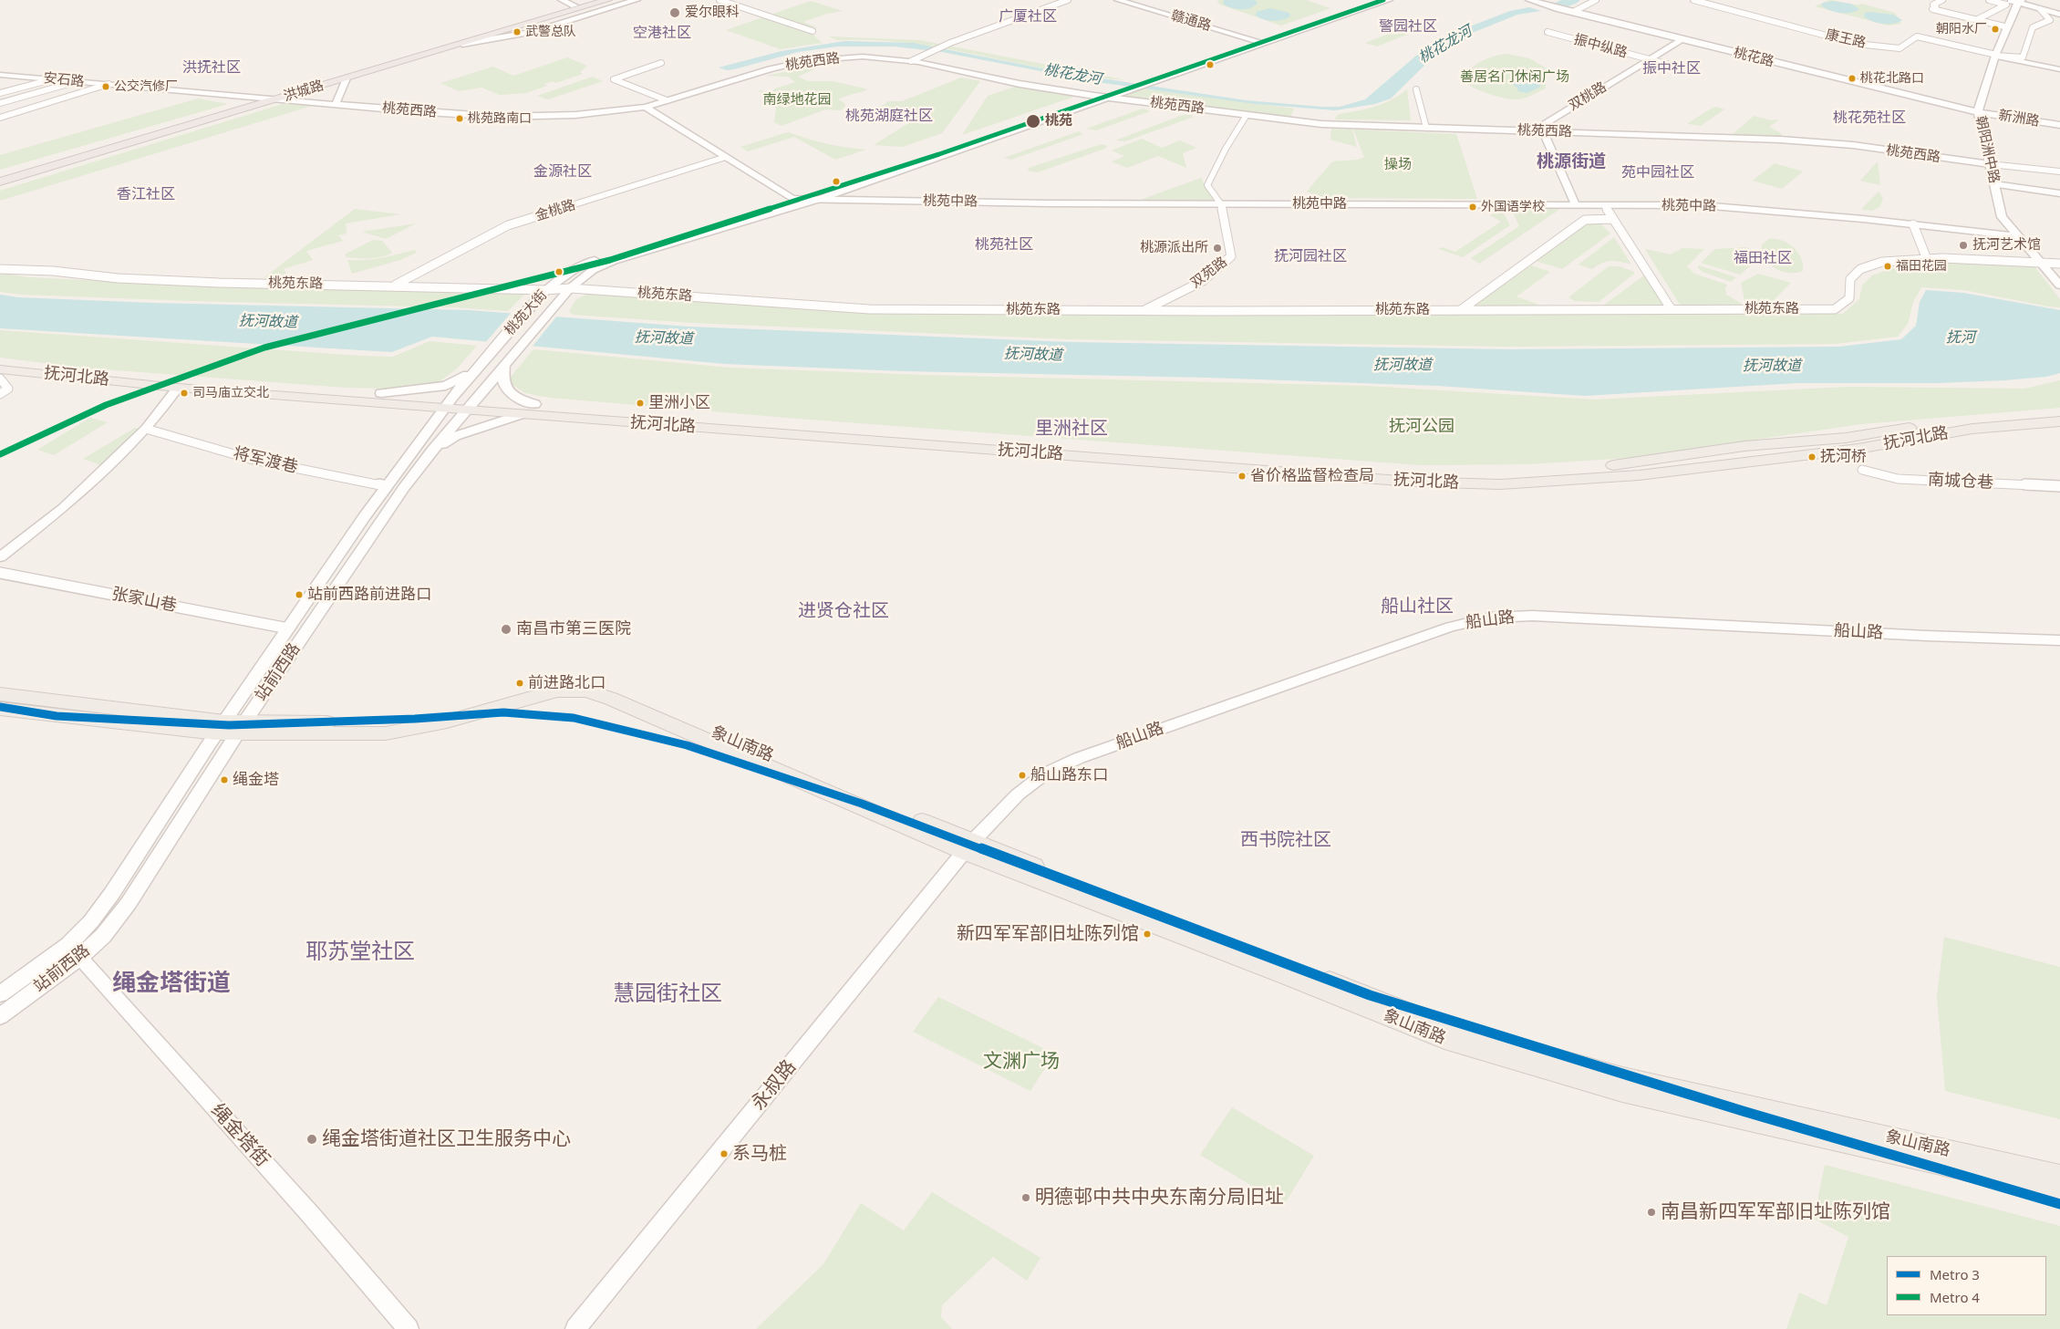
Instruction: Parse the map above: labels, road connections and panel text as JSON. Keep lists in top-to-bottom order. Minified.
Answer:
{"streets":{"highway":["洪城路"],"main road":["桃花路","新洲路","朝阳洲中路","桃苑大街","抚河北路","站前西路","象山南路"],"street":["赣通路","康王路","振中纵路","桃苑西路","安石路","双桃路","桃苑中路","金桃路","双苑路","桃苑东路","将军渡巷","南城仓巷","张家山巷","船山路","永叔路","绳金塔街"]},"crossings":[["赣通路","桃苑大街"],["康王路","朝阳洲中路"],["振中纵路","双桃路"],["桃花路","双桃路"],["桃花路","新洲路"],["桃花路","朝阳洲中路"],["桃苑西路","安石路"],["桃苑西路","洪城路"],["桃苑西路","双桃路"],["桃苑西路","朝阳洲中路"],["桃苑西路","双苑路"],["桃苑西路","桃苑大街"],["安石路","洪城路"],["新洲路","朝阳洲中路"],["朝阳洲中路","桃苑中路"],["朝阳洲中路","桃苑东路"],["桃苑中路","双苑路"],["桃苑中路","桃苑大街"],["金桃路","桃苑东路"],["双苑路","桃苑东路"],["桃苑东路","桃苑大街"],["桃苑大街","抚河北路"],["桃苑大街","站前西路"],["抚河北路","站前西路"],["将军渡巷","站前西路"],["张家山巷","站前西路"],["船山路","象山南路"],["船山路","永叔路"],["站前西路","象山南路"],["站前西路","绳金塔街"],["象山南路","永叔路"]],"districts":["广厦社区","警园社区","空港社区","洪抚社区","振中社区","桃苑湖庭社区","桃花苑社区","桃源街道","金源社区","苑中园社区","香江社区","桃苑社区","抚河园社区","福田社区","里洲社区","船山社区","进贤仓社区","西书院社区","耶苏堂社区","绳金塔街道","慧园街社区"],"water":["桃花龙河","抚河故道","抚河"],"parks":["善居名门休闲广场","南绿地花园","操场","抚河公园","文渊广场"],"places":["爱尔眼科","朝阳水厂","武警总队","桃花北路口","公交汽修厂","桃苑路南口","桃苑","外国语学校","抚河艺术馆","桃源派出所","福田花园","司马庙立交北","里洲小区","抚河桥","省价格监督检查局","站前西路前进路口","南昌市第三医院","前进路北口","船山路东口","绳金塔","新四军军部旧址陈列馆","绳金塔街道社区卫生服务中心","系马桩","明德邨中共中央东南分局旧址","南昌新四军军部旧址陈列馆"],"lines":["metro line 4","metro line 3"],"legend":["Metro 3","Metro 4"]}
